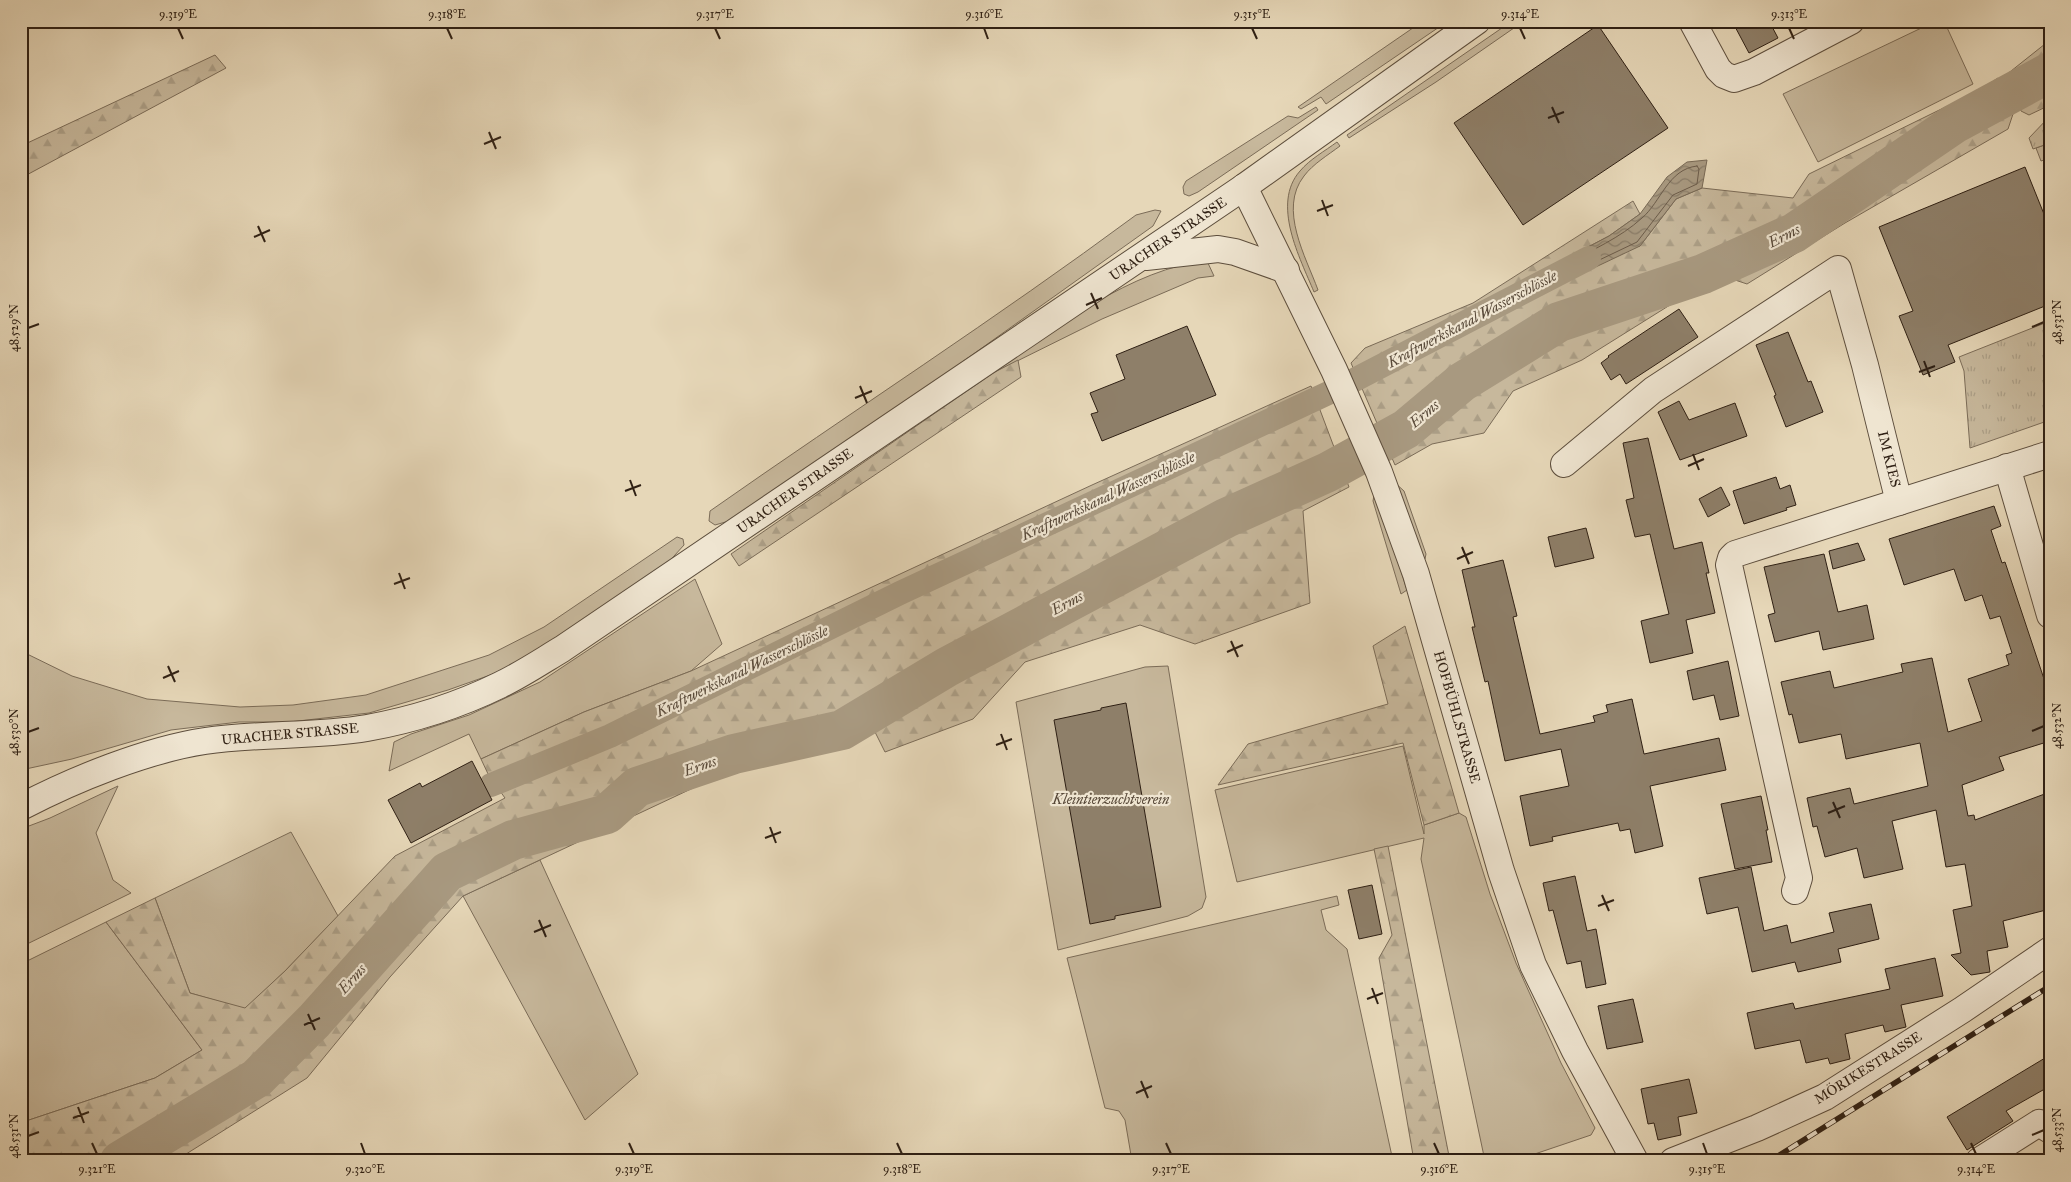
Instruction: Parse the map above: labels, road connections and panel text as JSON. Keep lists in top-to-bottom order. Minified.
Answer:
{"streets":{"street":["URACHER STRASSE","IM KIES","HOFBÜHLSTRASSE","MÖRIKESTRASSE"]},"crossings":[["URACHER STRASSE","HOFBÜHLSTRASSE"]],"water":["Erms","Kraftwerkskanal Wasserschlössle"],"parks":["Kleintierzuchtverein"],"coordinates":["9.319°E","9.318°E","9.317°E","9.316°E","9.315°E","9.314°E","9.313°E","48.531°N","48.529°N","48.532°N","48.530°N","48.533°N","9.321°E","9.320°E"]}
